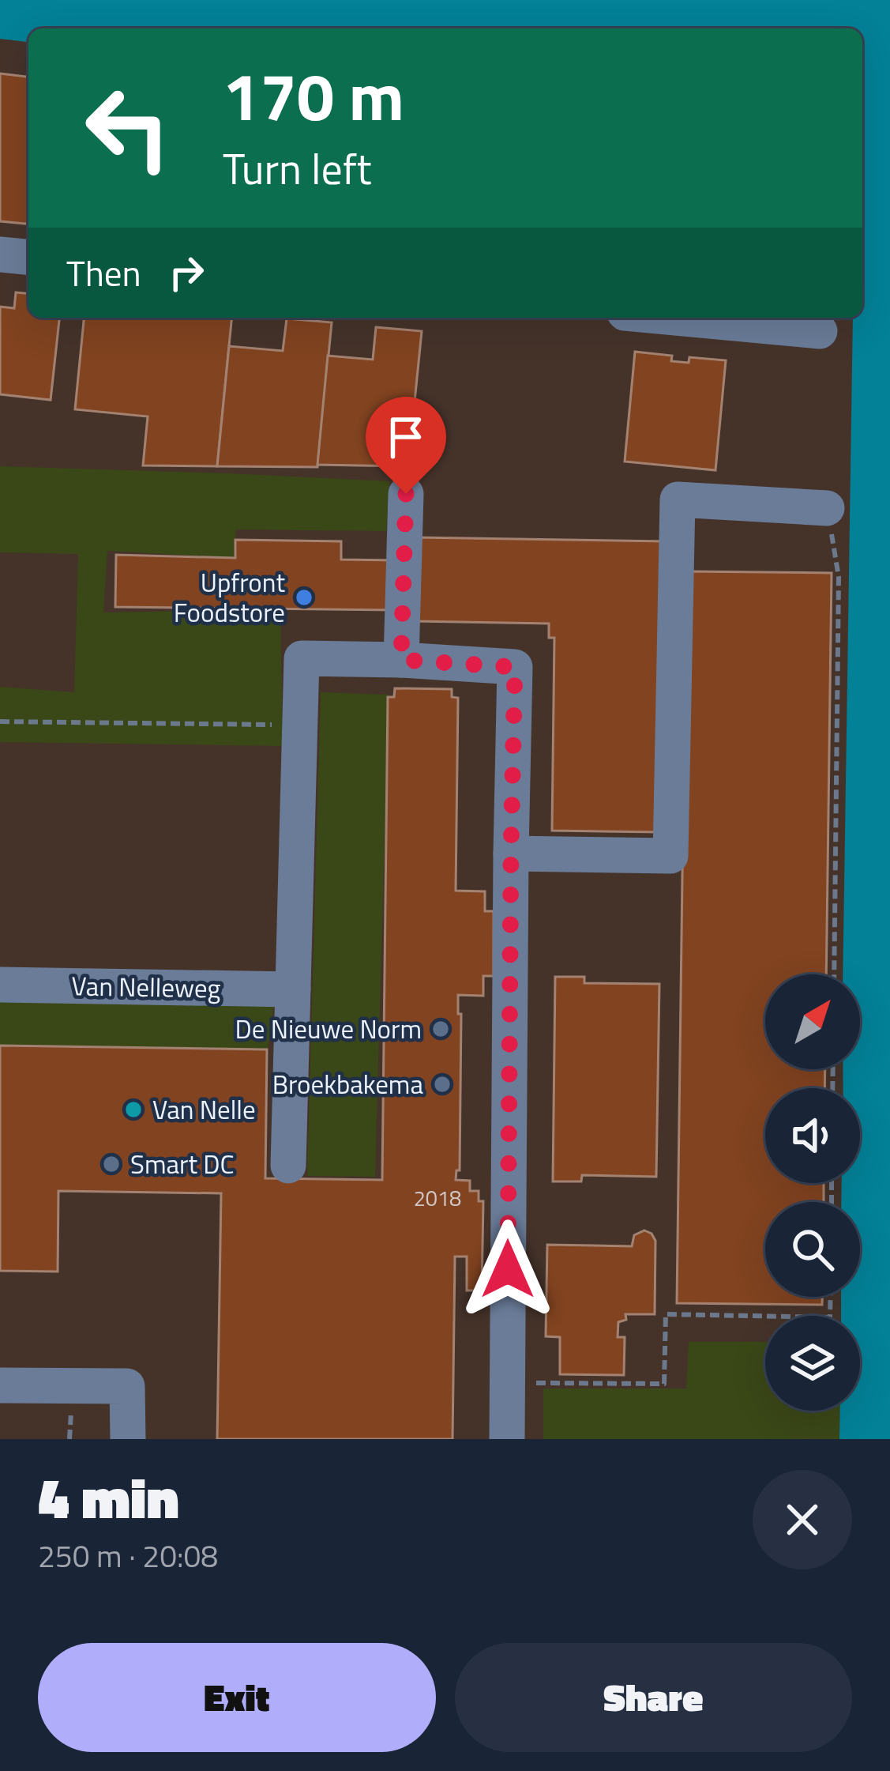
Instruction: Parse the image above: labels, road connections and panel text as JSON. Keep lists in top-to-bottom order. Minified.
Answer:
{"streets":{"street":["Van Nelleweg"]},"places":["Upfront Foodstore","De Nieuwe Norm","Broekbakema","Van Nelle","Smart DC"],"house_numbers":["2018"],"north":"top right","page":{"turn":["170 m","Turn left"],"then":"Then","heading":["4 min","250 m · 20:08"],"buttons":["Exit","Share"]}}
